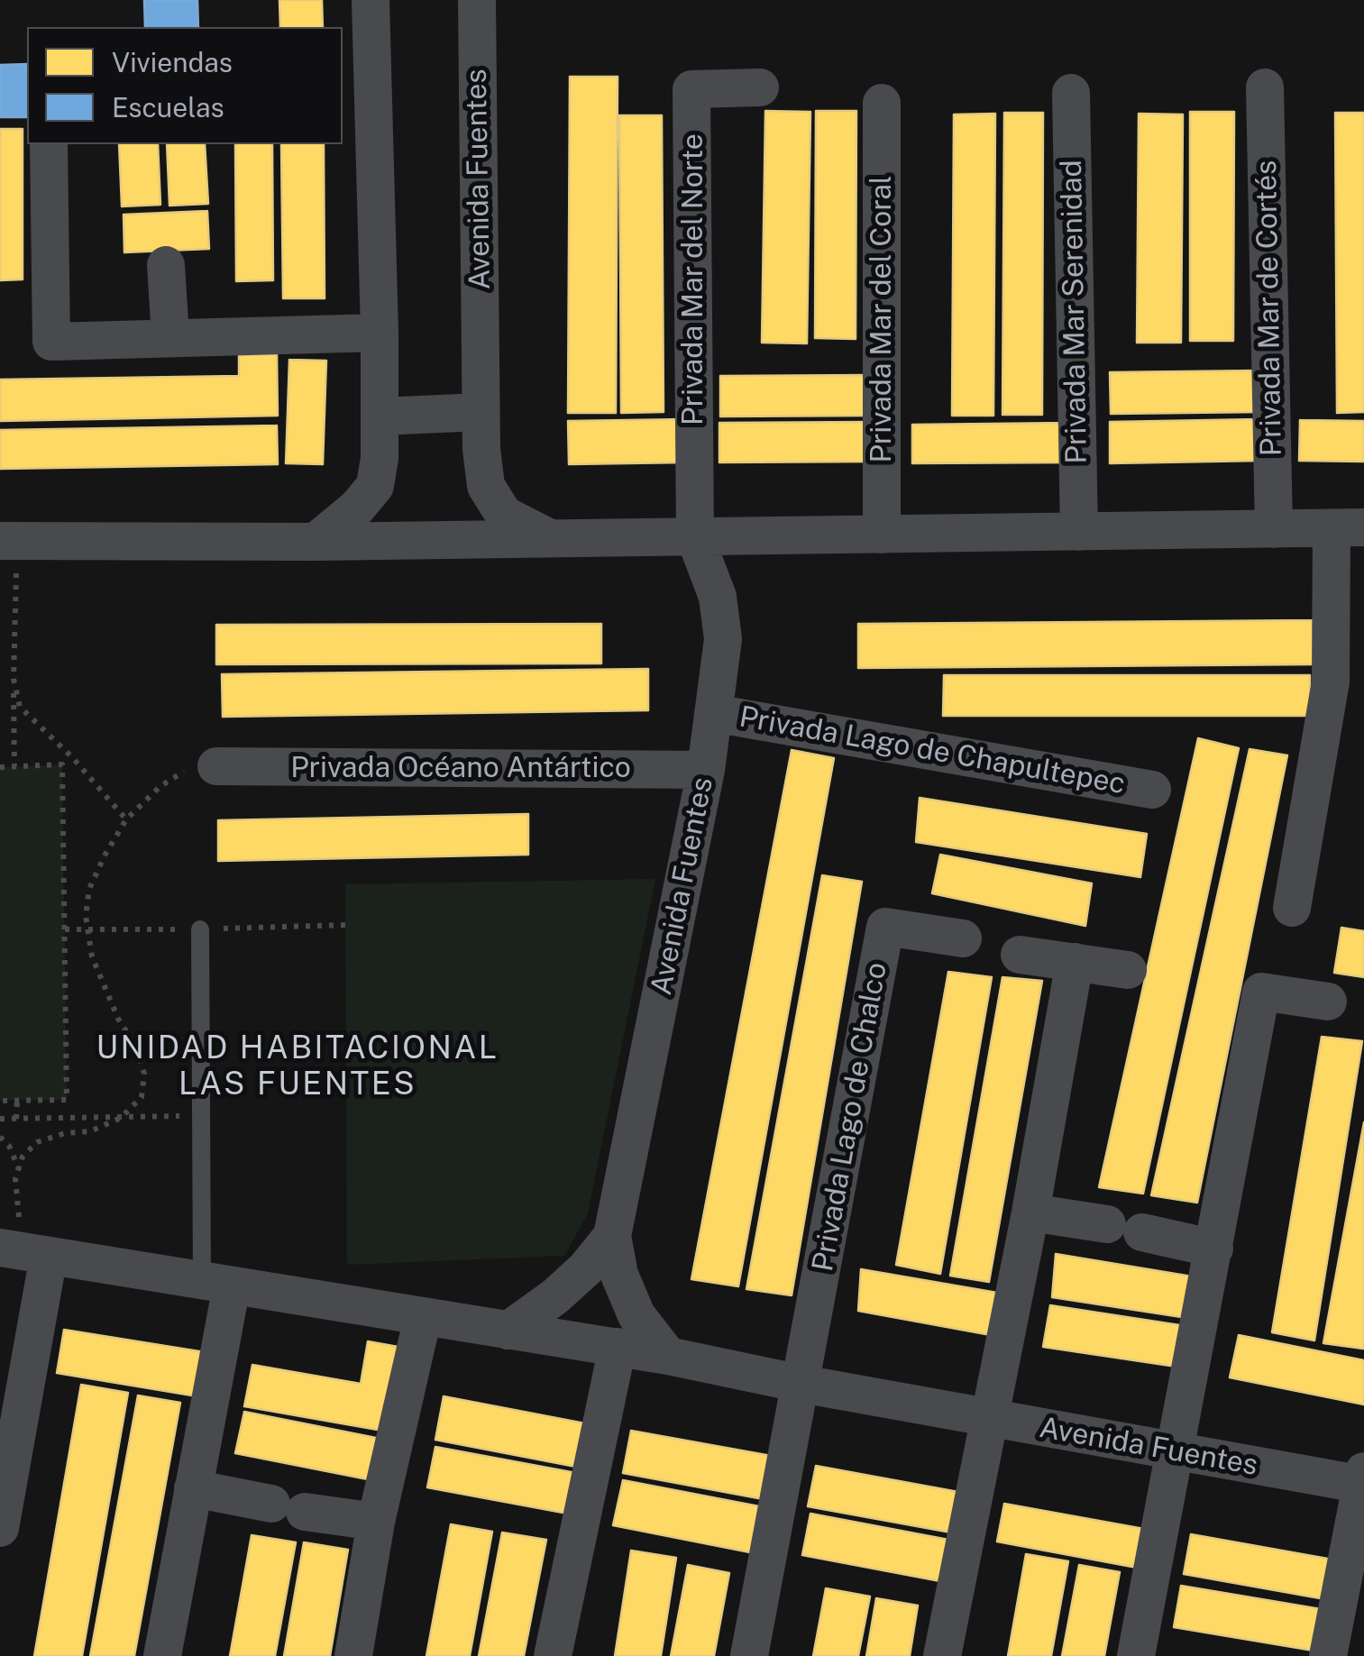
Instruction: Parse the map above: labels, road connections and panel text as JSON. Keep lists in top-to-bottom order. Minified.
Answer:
{"streets":{"street":["Avenida Fuentes","Privada Mar del Norte","Privada Mar de Cortés","Privada Mar Serenidad","Privada Mar del Coral","Privada Lago de Chapultepec","Privada Océano Antártico","Privada Lago de Chalco"]},"crossings":[["Avenida Fuentes","Privada Mar del Norte"],["Avenida Fuentes","Privada Mar de Cortés"],["Avenida Fuentes","Privada Mar Serenidad"],["Avenida Fuentes","Privada Mar del Coral"],["Avenida Fuentes","Privada Lago de Chapultepec"],["Avenida Fuentes","Privada Océano Antártico"],["Avenida Fuentes","Privada Lago de Chalco"]],"districts":["UNIDAD HABITACIONAL LAS FUENTES"],"legend":["Viviendas","Escuelas"]}
